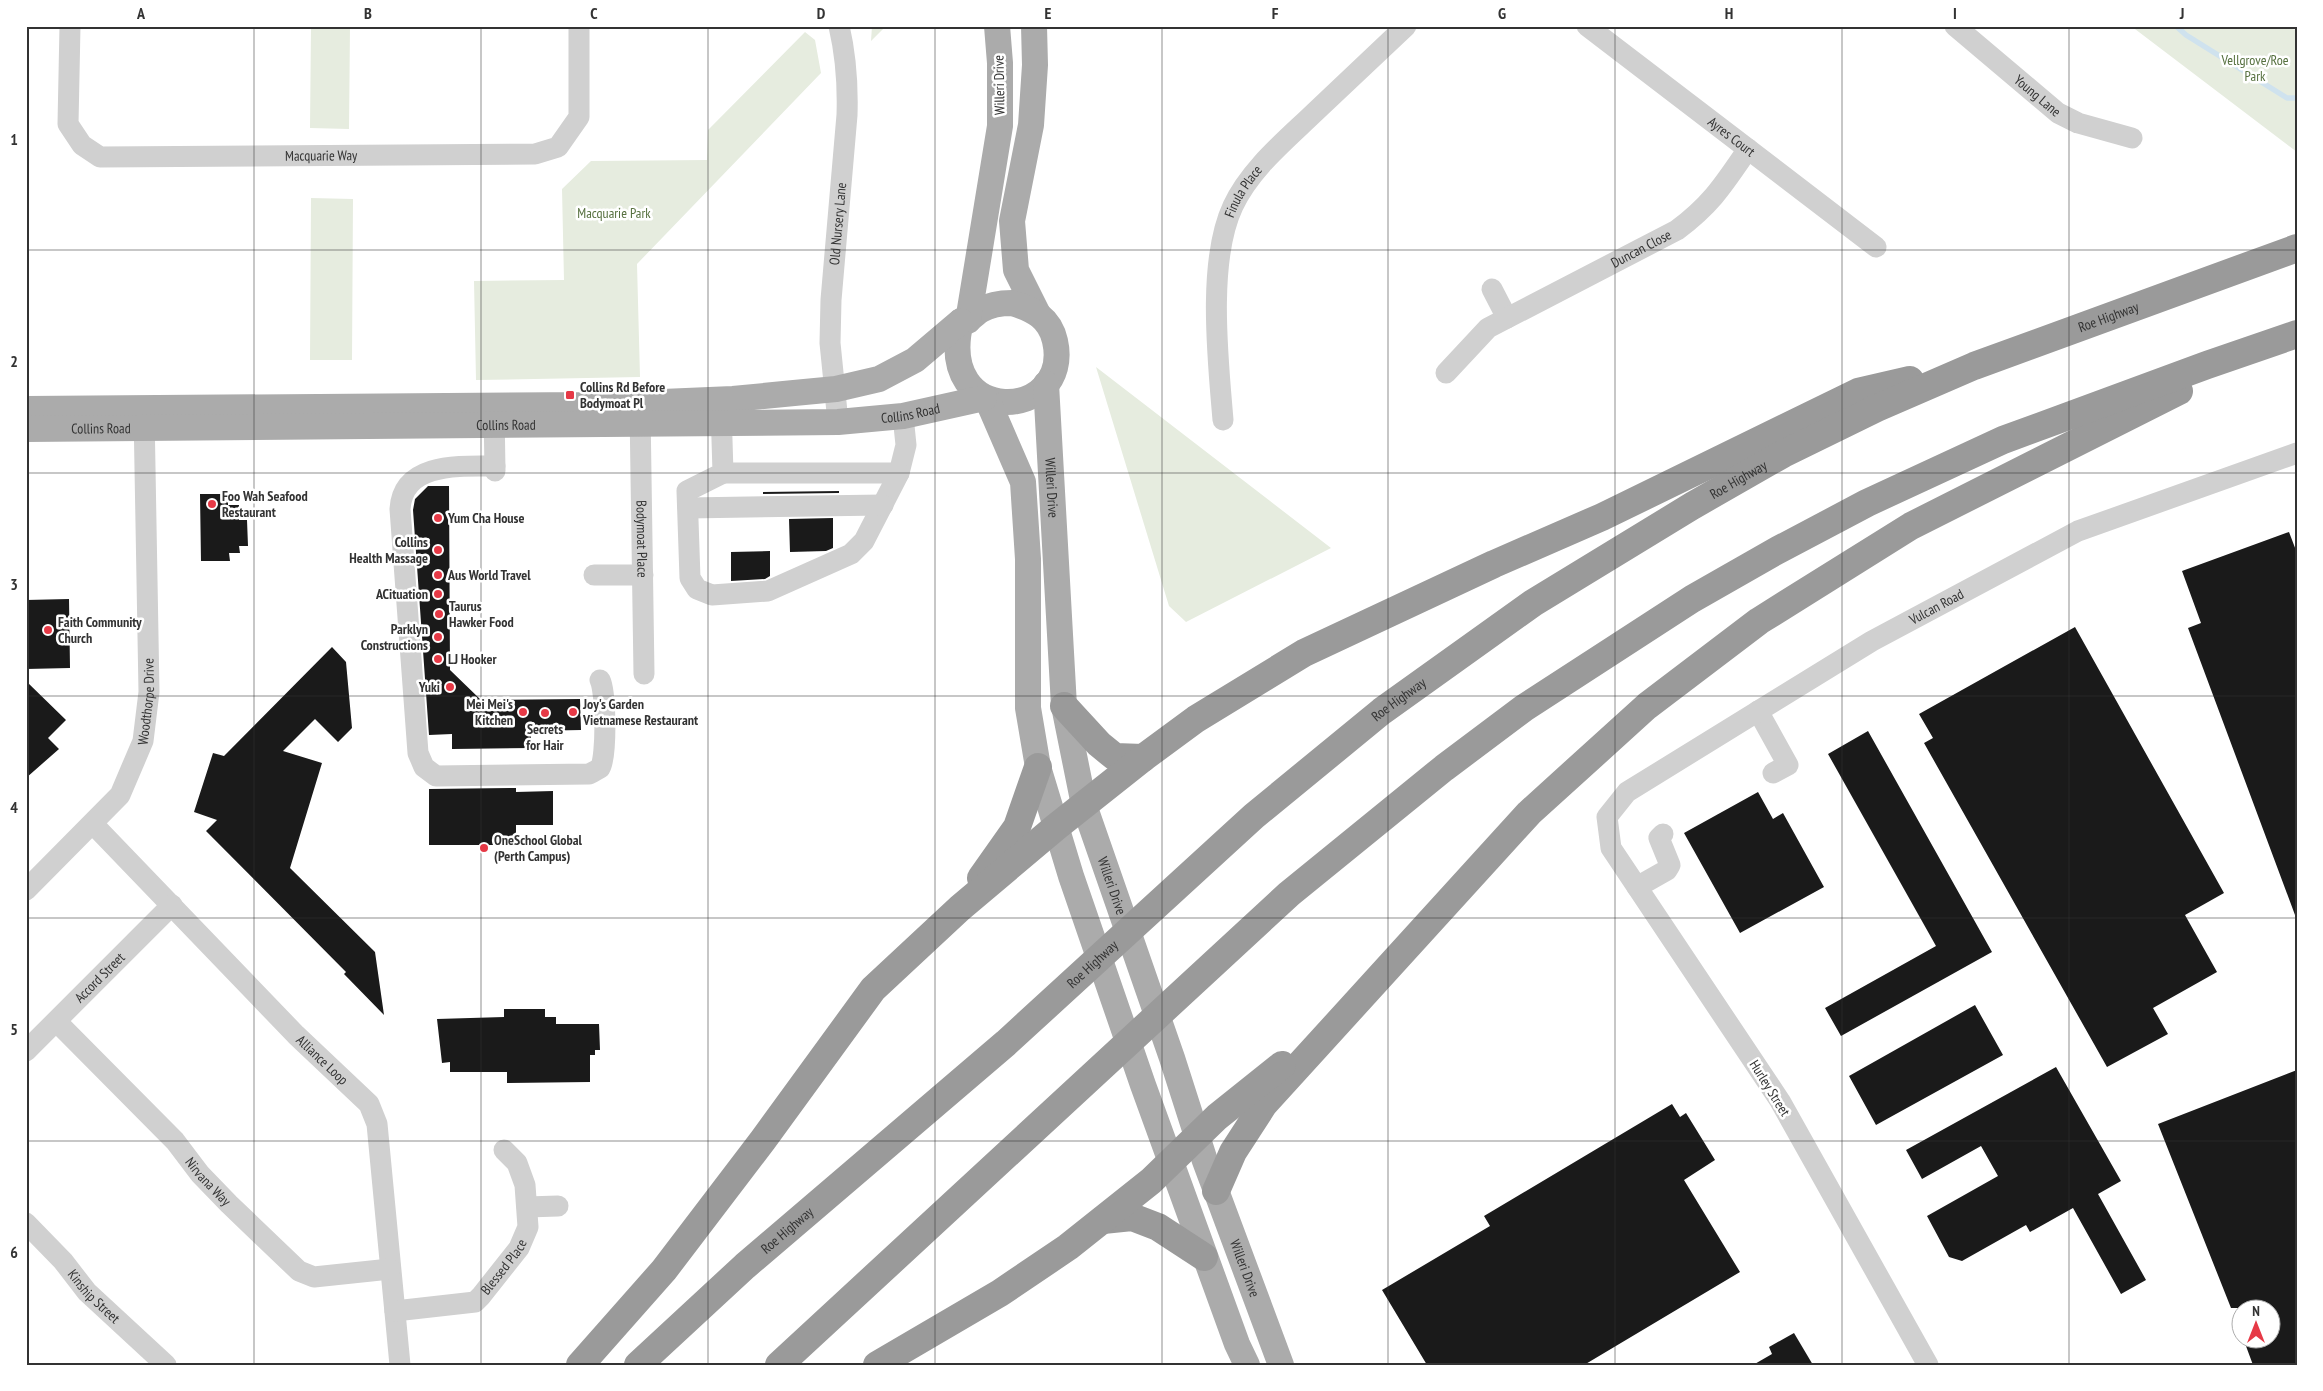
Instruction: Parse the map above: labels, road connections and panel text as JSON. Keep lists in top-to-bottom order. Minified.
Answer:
{"streets":{"highway":["Roe Highway"],"main road":["Willeri Drive","Collins Road"],"street":["Young Lane","Ayres Court","Macquarie Way","Finula Place","Old Nursery Lane","Duncan Close","Bodymoat Place","Vulcan Road","Woodthorpe Drive","Accord Street","Alliance Loop","Hurley Street","Nirvana Way","Blessed Place","Kinship Street"]},"crossings":[["Willeri Drive","Collins Road"],["Ayres Court","Duncan Close"],["Old Nursery Lane","Collins Road"],["Collins Road","Bodymoat Place"],["Collins Road","Woodthorpe Drive"],["Vulcan Road","Hurley Street"],["Woodthorpe Drive","Alliance Loop"],["Accord Street","Alliance Loop"],["Accord Street","Nirvana Way"],["Alliance Loop","Nirvana Way"],["Alliance Loop","Blessed Place"]],"parks":["Vellgrove/Roe Park","Macquarie Park"],"places":{"transit":["Collins Rd Before Bodymoat Pl"],"other":["Foo Wah Seafood Restaurant","Yum Cha House","Collins Health Massage","Aus World Travel","ACituation","Taurus Hawker Food","Faith Community Church","Parklyn Constructions","LJ Hooker","Yuki","Mei Mei's Kitchen","Joy's Garden Vietnamese Restaurant","Secrets for Hair","OneSchool Global (Perth Campus)"]},"north":"top","grid":{"columns":["A","B","C","D","E","F","G","H","I","J"],"rows":["1","2","3","4","5","6"]}}
